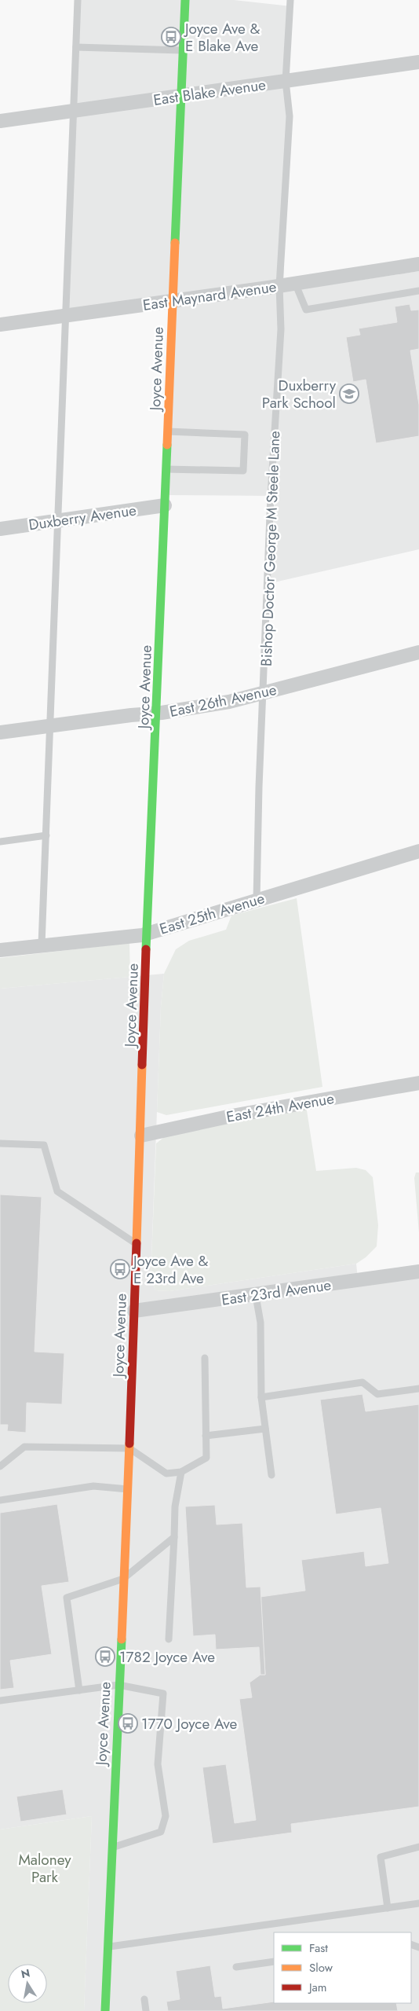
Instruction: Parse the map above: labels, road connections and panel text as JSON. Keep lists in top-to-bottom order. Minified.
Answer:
{"streets":{"street":["East Blake Avenue","East Maynard Avenue","Joyce Avenue","Duxberry Avenue","East 26th Avenue","East 25th Avenue","East 24th Avenue","East 23rd Avenue"],"lane":["Bishop Doctor George M Steele Lane"]},"crossings":[["East Blake Avenue","Joyce Avenue"],["East Blake Avenue","Bishop Doctor George M Steele Lane"],["East Maynard Avenue","Joyce Avenue"],["East Maynard Avenue","Bishop Doctor George M Steele Lane"],["Joyce Avenue","Duxberry Avenue"],["Joyce Avenue","East 26th Avenue"],["Joyce Avenue","East 25th Avenue"],["Joyce Avenue","East 24th Avenue"],["Joyce Avenue","East 23rd Avenue"],["Bishop Doctor George M Steele Lane","East 26th Avenue"],["Bishop Doctor George M Steele Lane","East 25th Avenue"]],"parks":["Maloney Park"],"places":{"bus stop":["Joyce Ave & E Blake Ave","Joyce Ave & E 23rd Ave","1782 Joyce Ave","1770 Joyce Ave"],"school or university":["Duxberry Park School"]},"legend":["Fast","Slow","Jam"],"north":"top"}
